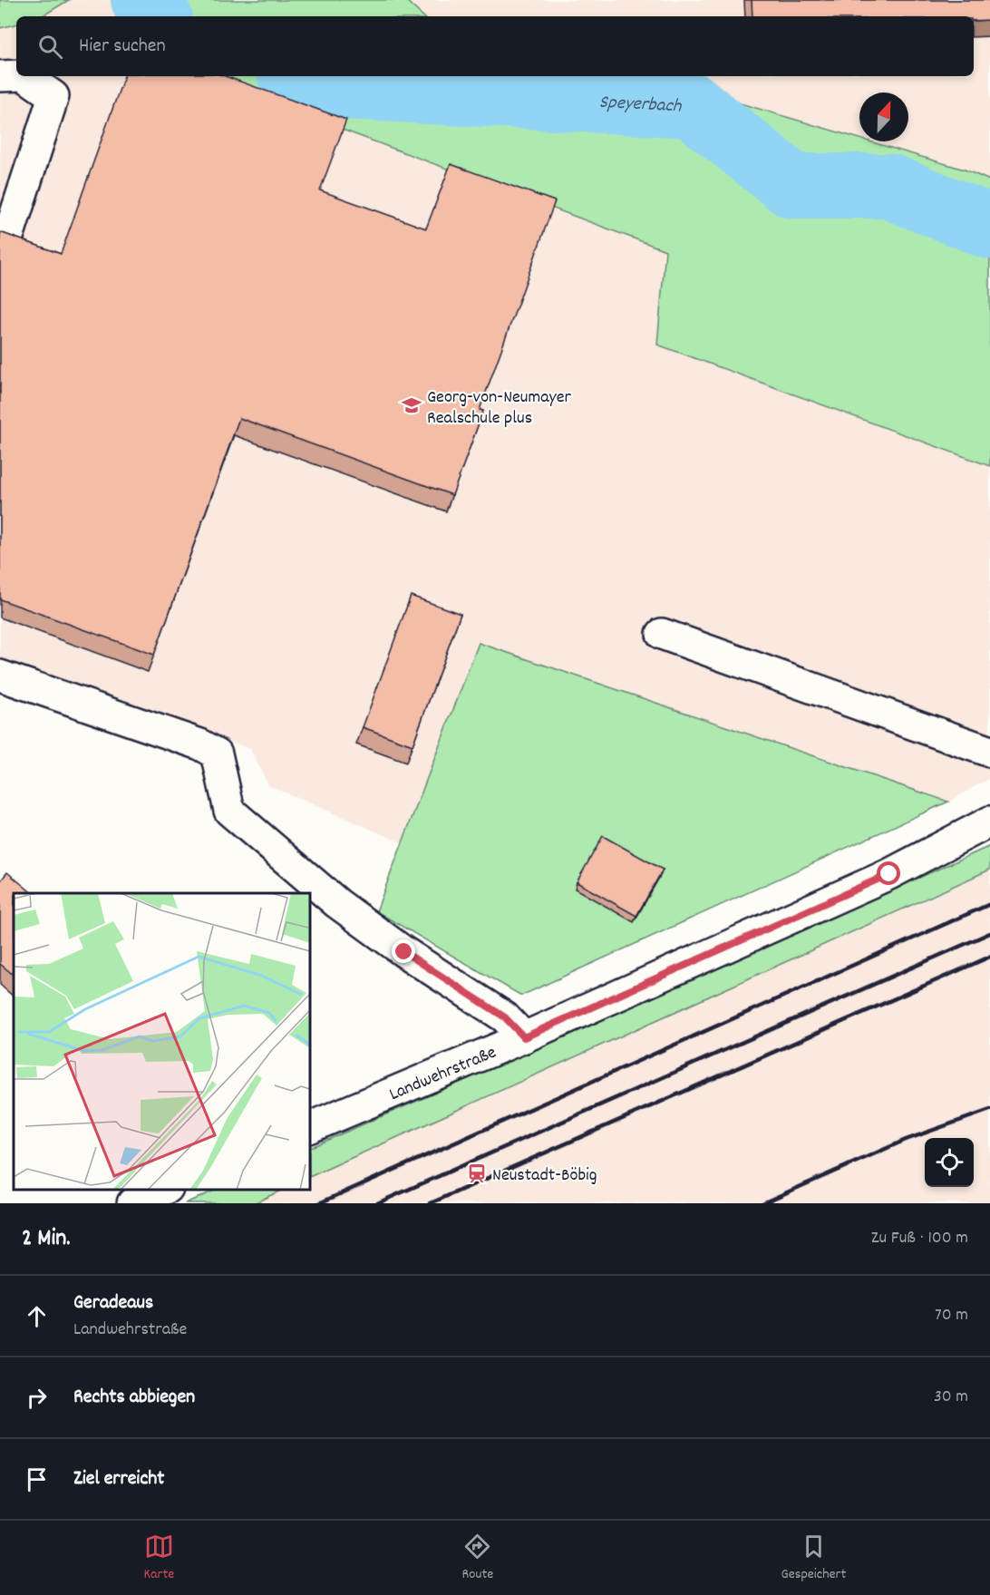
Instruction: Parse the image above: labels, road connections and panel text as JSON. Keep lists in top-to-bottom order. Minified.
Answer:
{"streets":{"street":["Landwehrstraße"]},"water":["Speyerbach"],"places":{"school or university":["Georg-von-Neumayer Realschule plus"],"station":["Neustadt-Böbig"]},"north":"top","page":{"search":"Hier suchen","heading":["2 Min.","Zu Fuß · 100 m"],"list":[["Geradeaus","Landwehrstraße","70 m"],["Rechts abbiegen","30 m"],"Ziel erreicht"],"nav":["Karte","Route","Gespeichert"]}}
